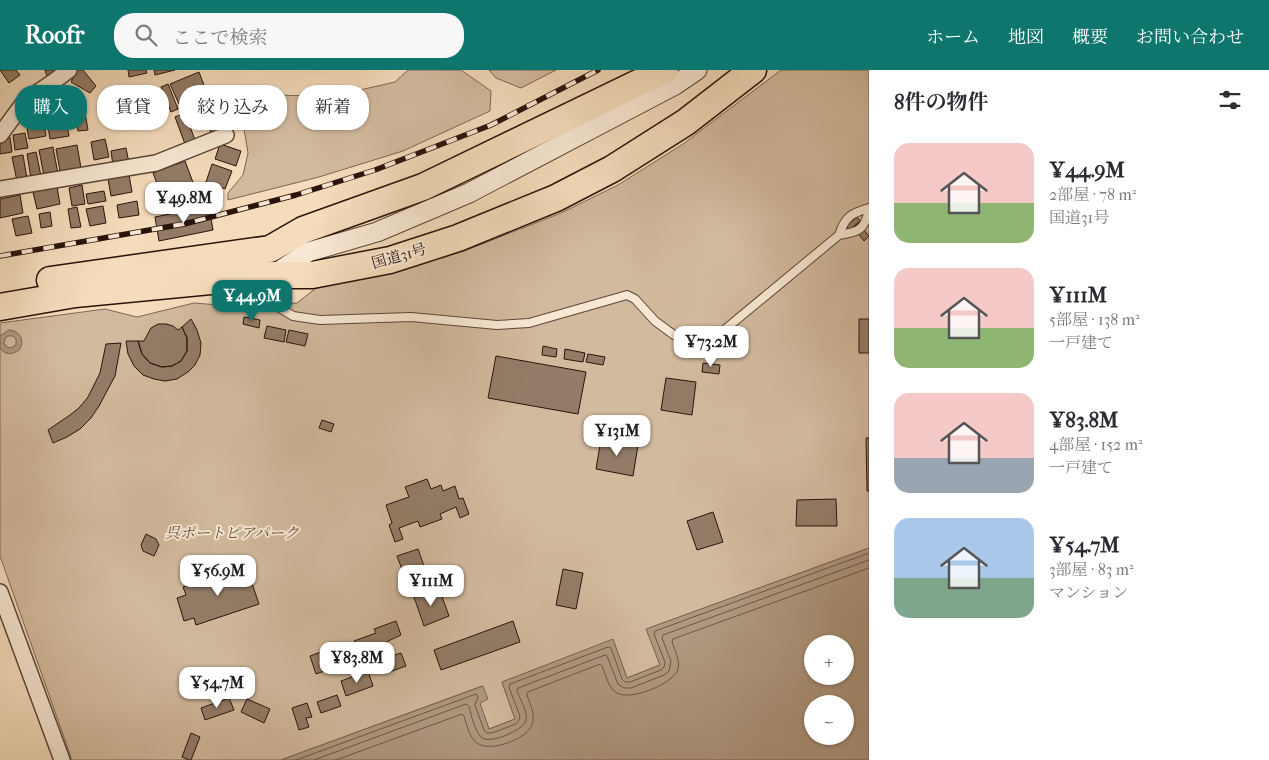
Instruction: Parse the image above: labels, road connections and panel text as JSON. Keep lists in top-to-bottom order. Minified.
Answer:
{"streets":{"highway":["国道31号"]},"parks":["呉ポートピアパーク"],"page":{"header":"Roofr","search":"ここで検索","nav":["ホーム","地図","概要","お問い合わせ"],"heading":"8件の物件","chip":["購入","賃貸","絞り込み","新着"],"list":[{"name":"¥44.9M","note":"2部屋 · 78 m² · 国道31号"},{"name":"¥111M","note":"5部屋 · 138 m² · 一戸建て"},{"name":"¥83.8M","note":"4部屋 · 152 m² · 一戸建て"},{"name":"¥54.7M","note":"3部屋 · 83 m² · マンション"}],"price":["¥49.8M","¥44.9M","¥73.2M","¥131M","¥56.9M","¥111M","¥83.8M","¥54.7M"],"map_buttons":["+","−"]}}
